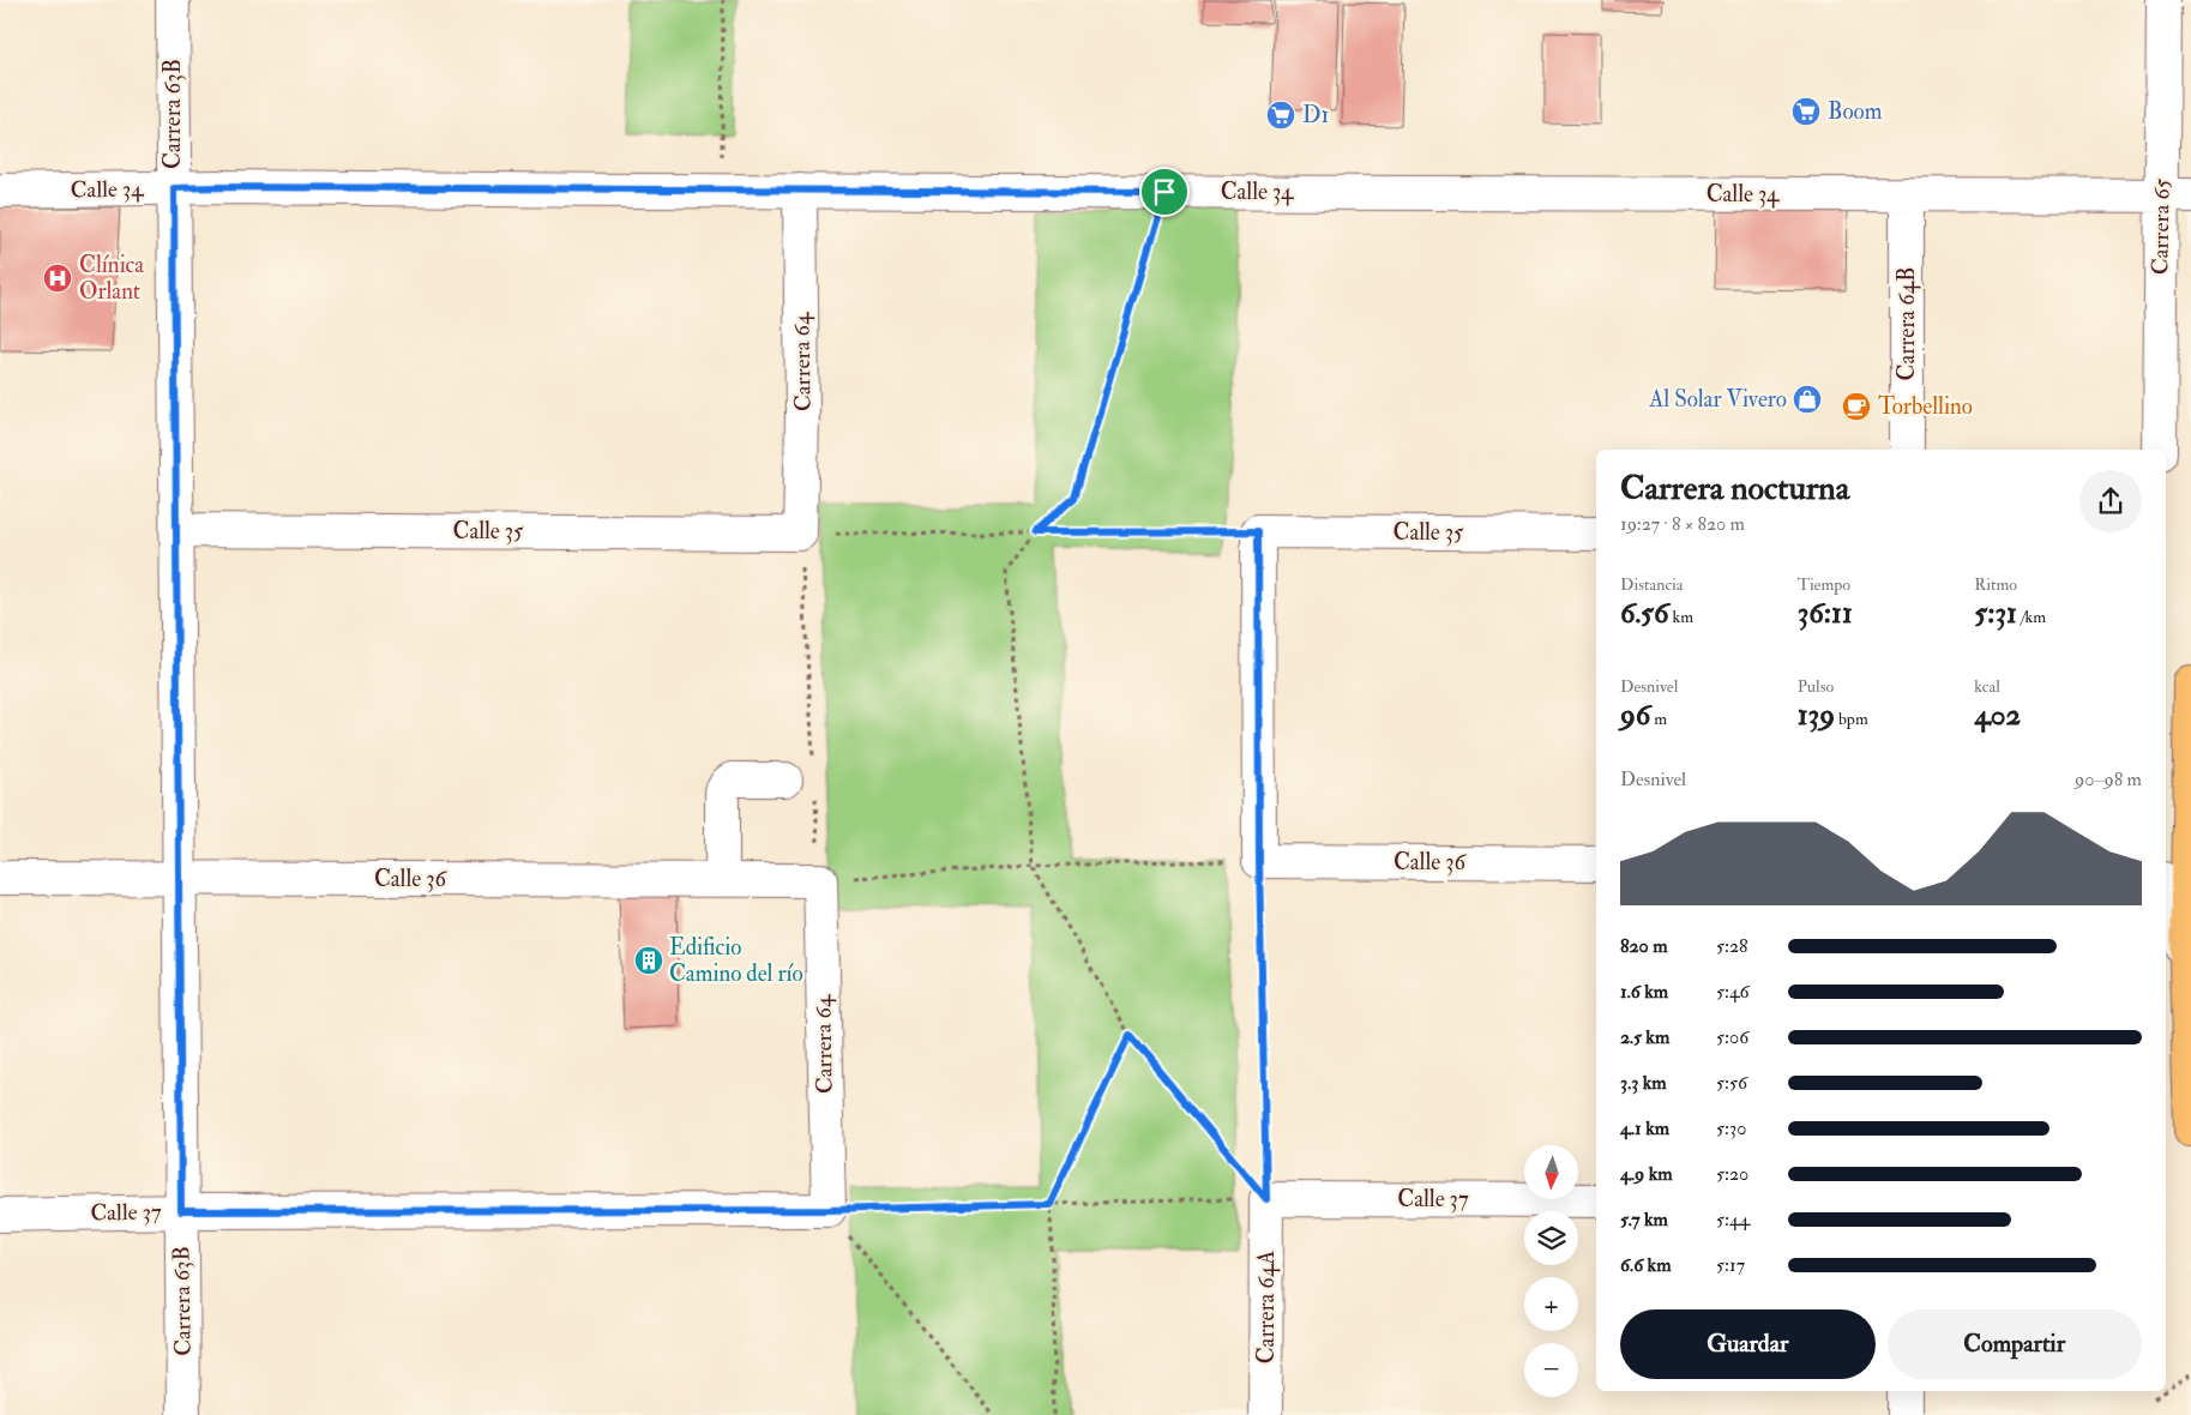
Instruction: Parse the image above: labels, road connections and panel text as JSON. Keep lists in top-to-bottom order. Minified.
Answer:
{"streets":{"street":["Carrera 63B","Calle 34","Carrera 65","Carrera 64B","Carrera 64","Calle 35","Calle 36","Calle 37","Carrera 64A"]},"crossings":[["Carrera 63B","Calle 34"],["Carrera 63B","Calle 35"],["Carrera 63B","Calle 36"],["Carrera 63B","Calle 37"],["Calle 34","Carrera 65"],["Calle 34","Carrera 64B"],["Calle 34","Carrera 64"],["Carrera 64","Calle 35"],["Carrera 64","Calle 36"],["Carrera 64","Calle 37"],["Calle 37","Carrera 64A"]],"places":{"supermarket":["Boom","D1"],"hospital":["Clínica Orlant"],"shop":["Al Solar Vivero"],"cafe":["Torbellino"],"building":["Edificio Camino del río"]},"north":"bottom","page":{"heading":["Carrera nocturna","19:27 · 8 × 820 m"],"stats":[["Distancia","6.56 km"],["Tiempo","36:11"],["Ritmo","5:31 /km"],["Desnivel","96 m"],["Pulso","139 bpm"],["kcal","402"]],"chart":["Desnivel","90–98 m"],"list":[{"name":"820 m","note":"5:28"},{"name":"1.6 km","note":"5:46"},{"name":"2.5 km","note":"5:06"},{"name":"3.3 km","note":"5:56"},{"name":"4.1 km","note":"5:30"},{"name":"4.9 km","note":"5:20"},{"name":"5.7 km","note":"5:44"},{"name":"6.6 km","note":"5:17"}],"map_buttons":["+","−"],"buttons":["Guardar","Compartir"]}}
